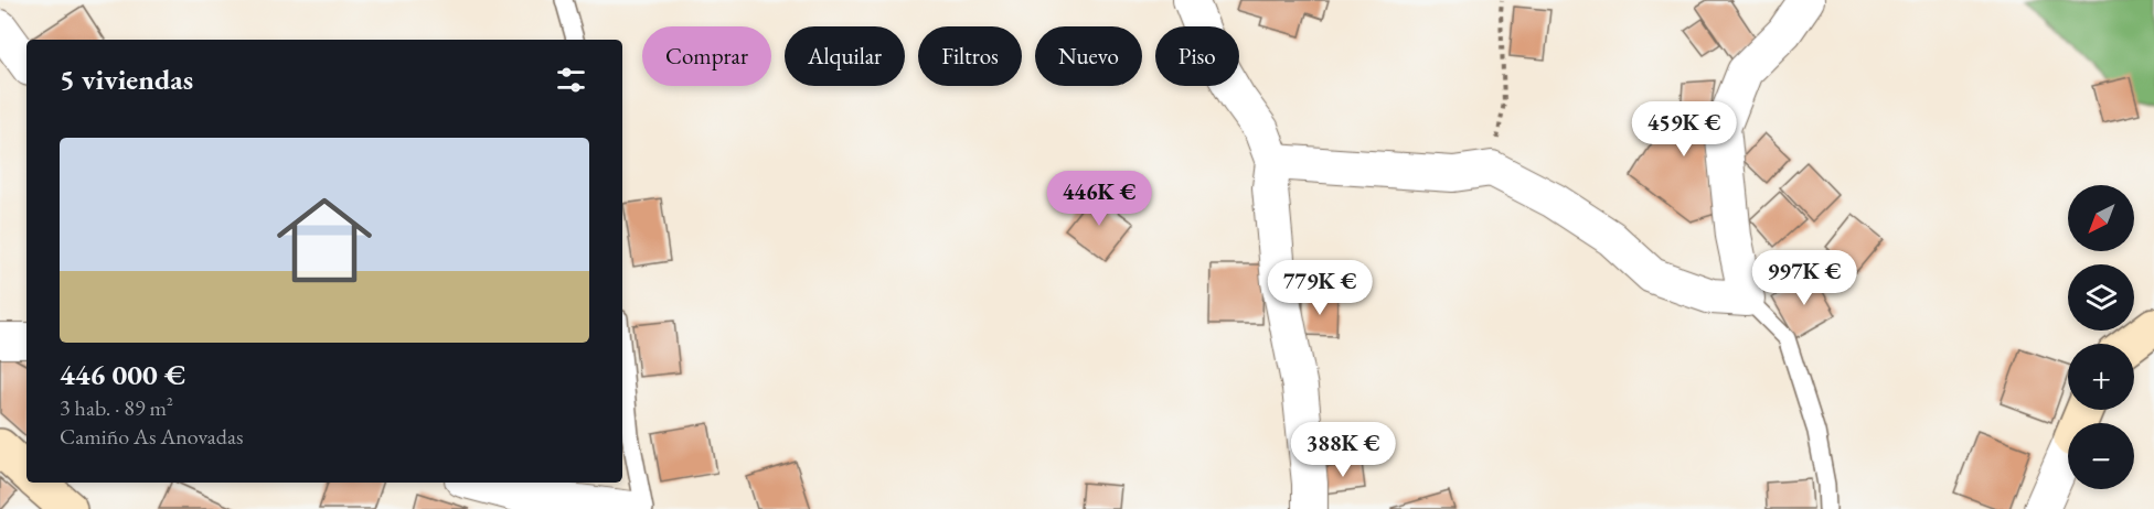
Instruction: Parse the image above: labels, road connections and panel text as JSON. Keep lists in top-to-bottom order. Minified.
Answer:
{"north":"bottom left","page":{"chip":["Comprar","Alquilar","Filtros","Nuevo","Piso"],"heading":"5 viviendas","price":["459K €","446K €","997K €","779K €","388K €"],"list":[{"name":"446 000 €","note":"3 hab. · 89 m² · Camiño As Anovadas"}],"map_buttons":["+","−"]}}
